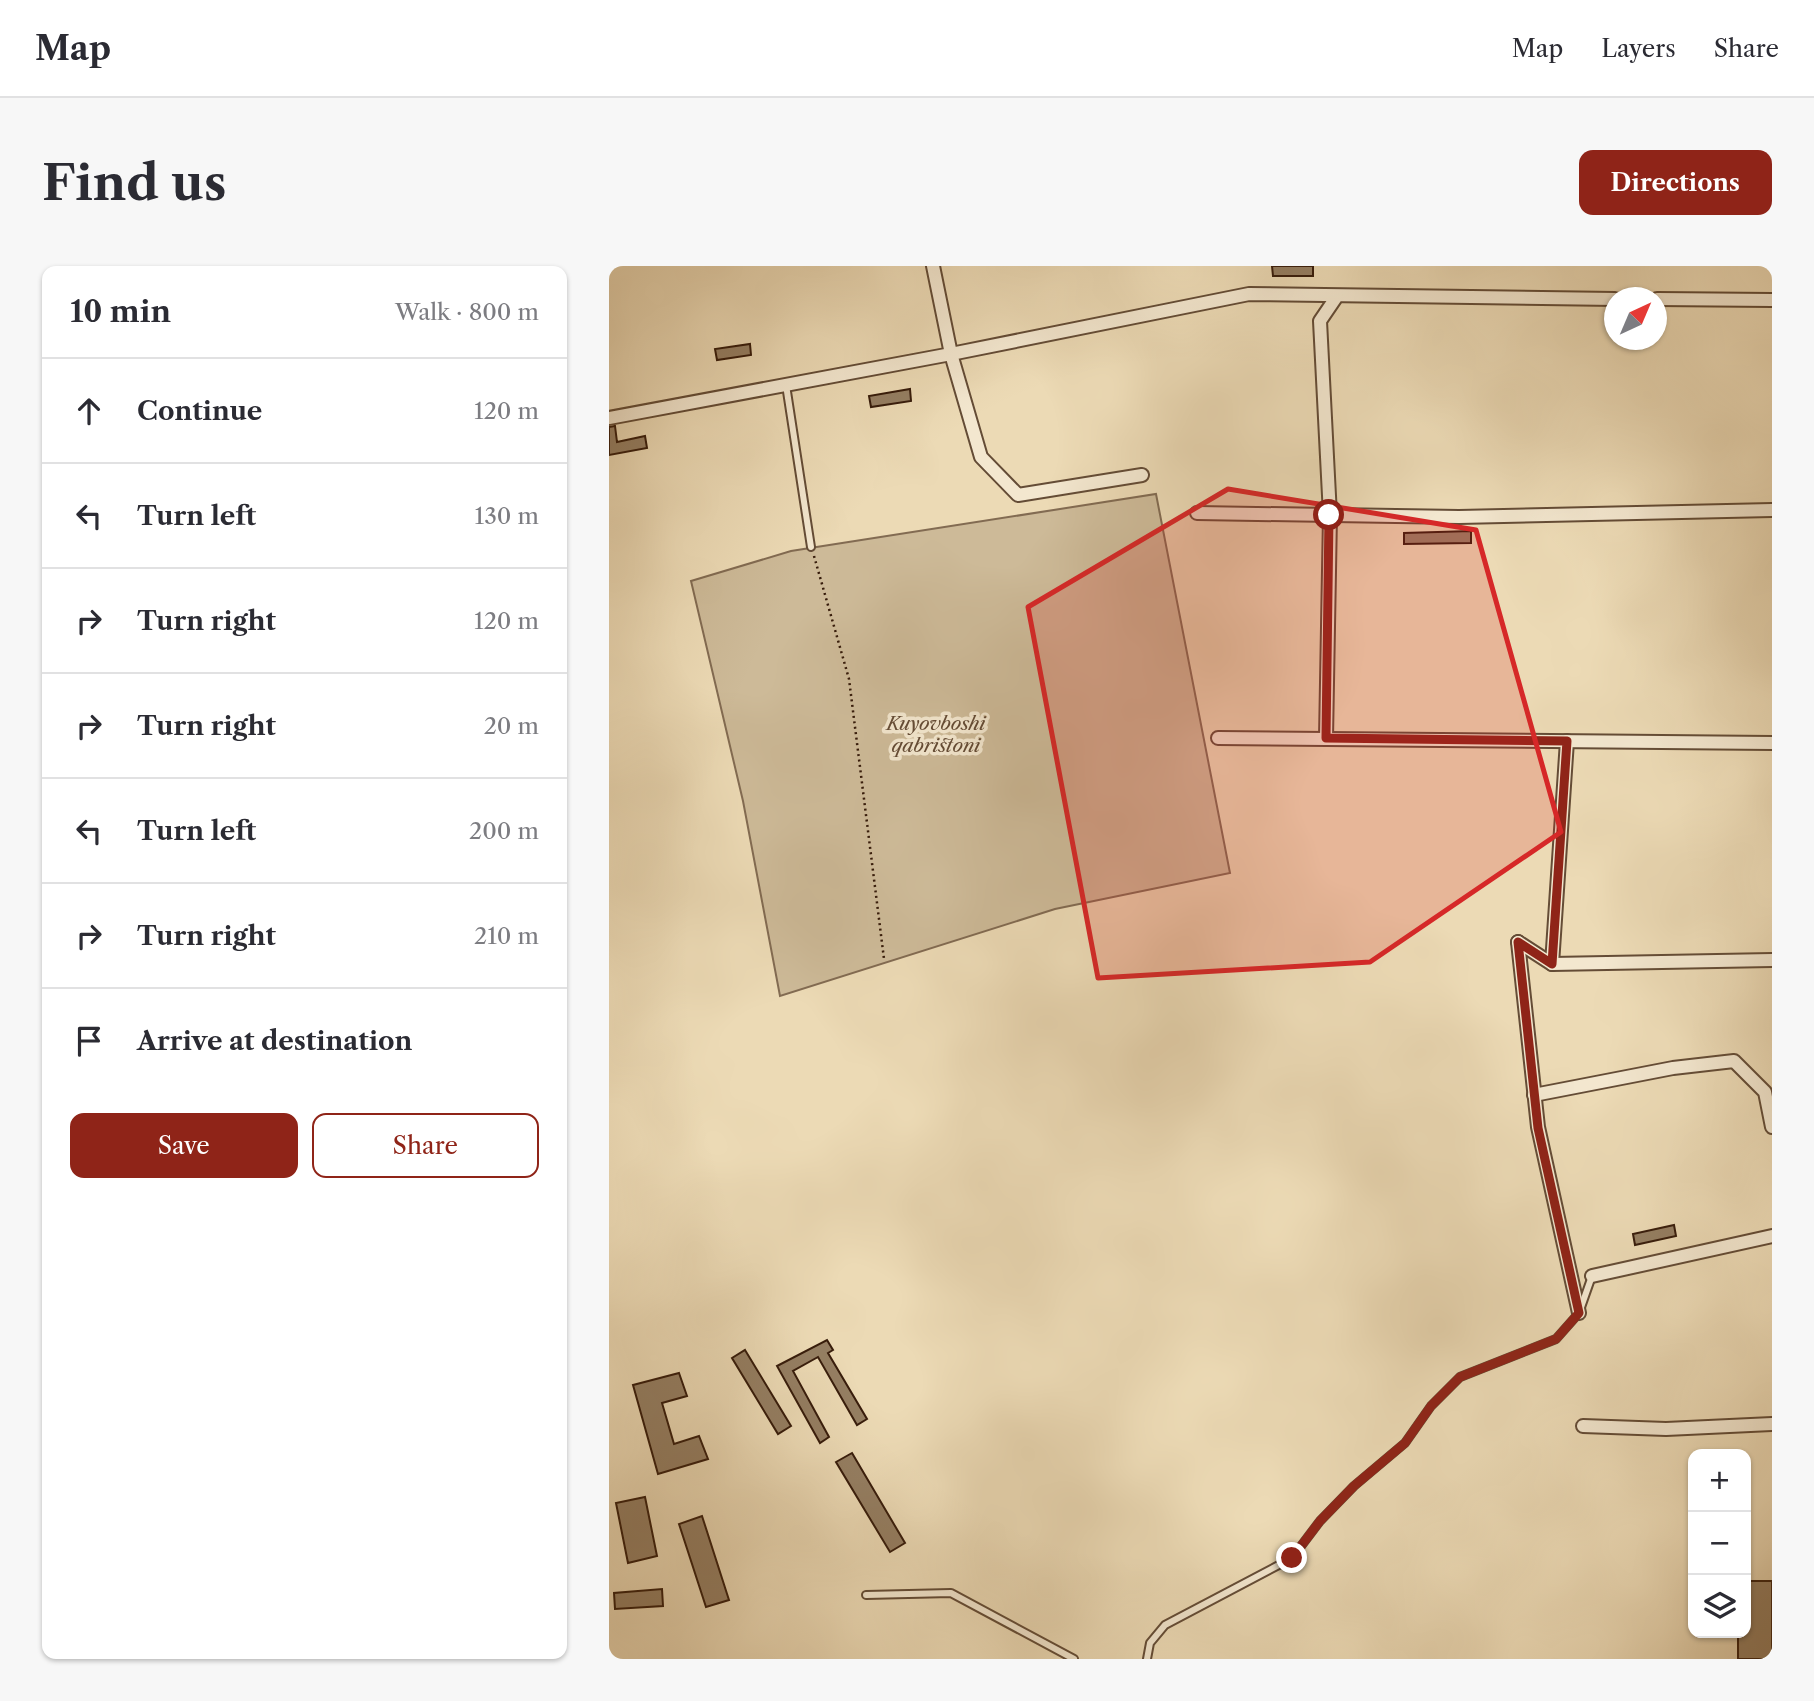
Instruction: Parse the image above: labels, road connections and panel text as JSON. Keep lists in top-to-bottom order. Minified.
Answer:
{"parks":["Kuyovboshi qabristoni"],"north":"top right","page":{"header":"Map","nav":["Map","Layers","Share"],"buttons":["Directions",["Save","Share"]],"title":"Find us","heading":["10 min","Walk · 800 m"],"list":[["Continue","120 m"],["Turn left","130 m"],["Turn right","120 m"],["Turn right","20 m"],["Turn left","200 m"],["Turn right","210 m"],"Arrive at destination"],"map_buttons":["+","−"]}}
